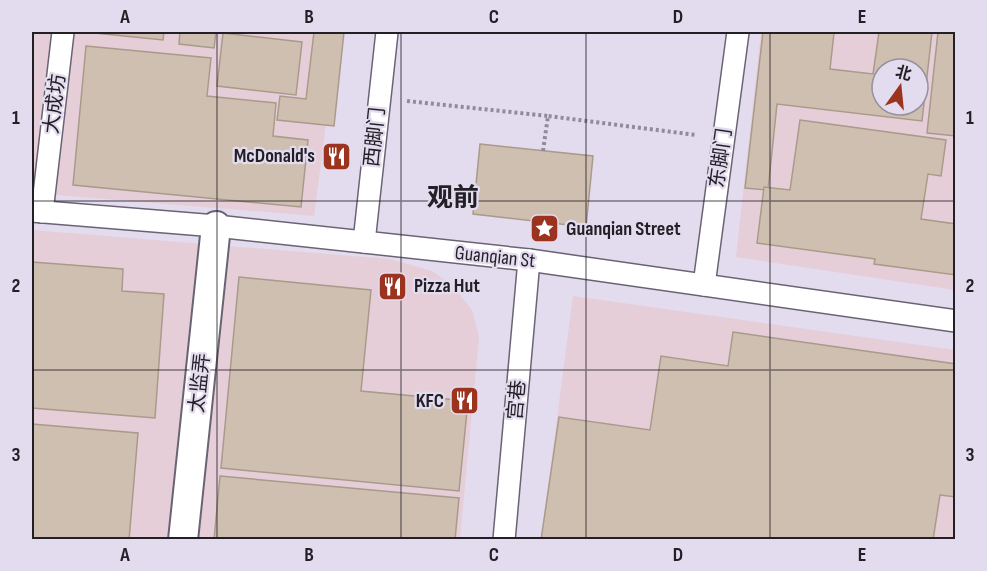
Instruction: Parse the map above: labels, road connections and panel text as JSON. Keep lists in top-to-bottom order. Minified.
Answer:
{"streets":{"street":["大成坊","西脚门","东脚门","Guanqian St","太监弄","宫巷"]},"crossings":[["大成坊","Guanqian St"],["西脚门","Guanqian St"],["东脚门","Guanqian St"],["Guanqian St","太监弄"],["Guanqian St","宫巷"]],"districts":["观前"],"places":{"restaurant":["McDonald's","Pizza Hut","KFC"],"place":["Guanqian Street"]},"north":"top","grid":{"columns":["A","B","C","D","E"],"rows":["1","2","3"]}}
